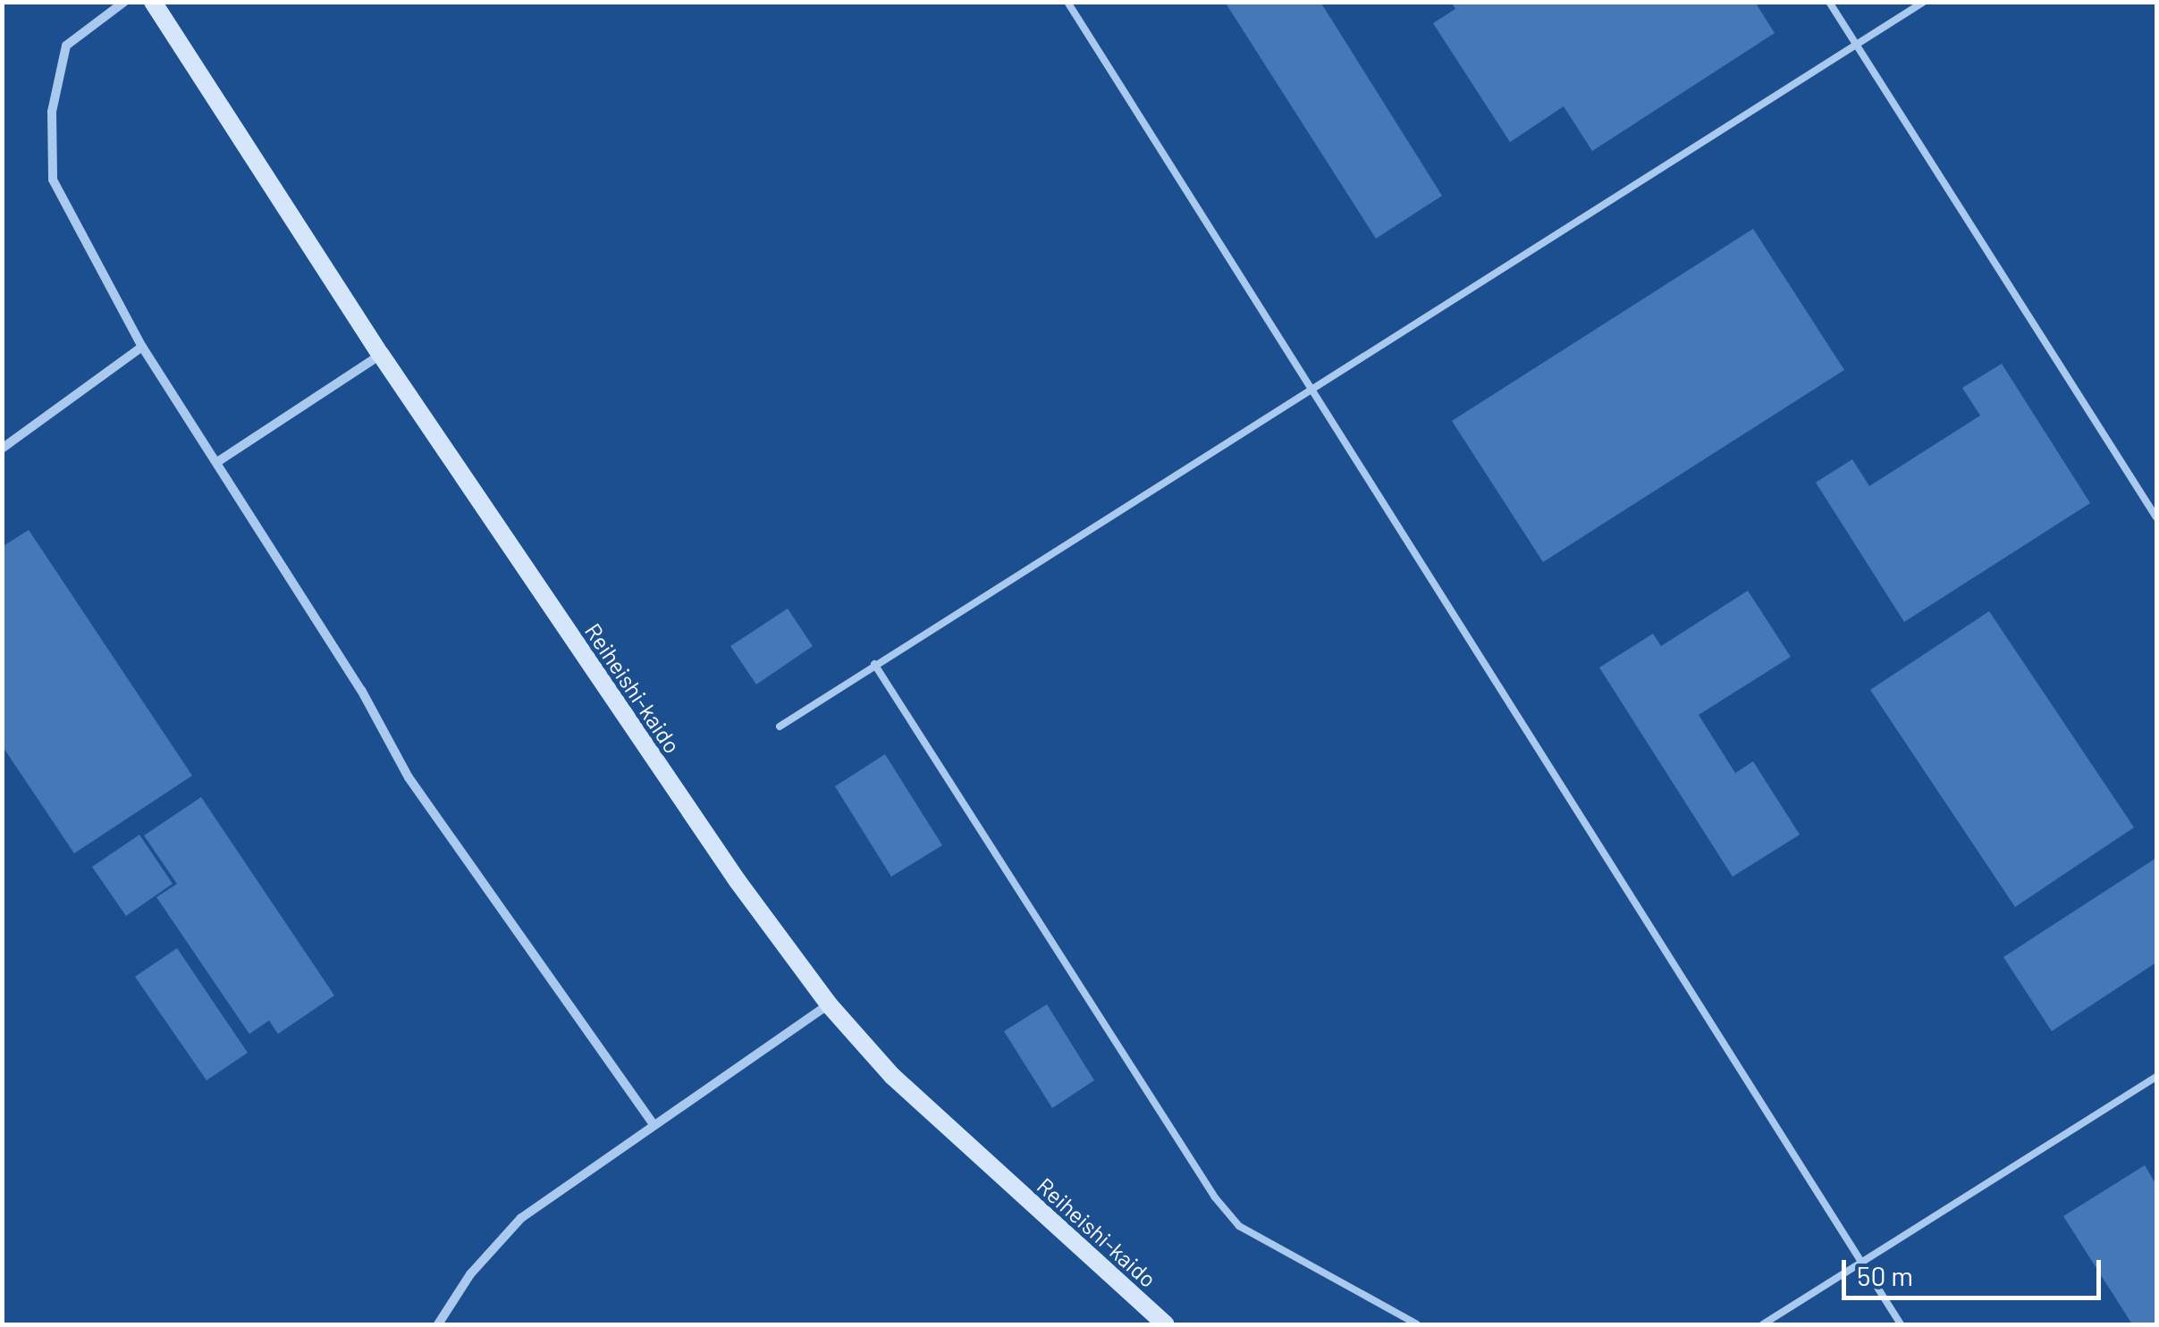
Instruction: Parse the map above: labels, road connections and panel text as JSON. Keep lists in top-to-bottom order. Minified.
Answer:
{"streets":{"main road":["Reiheishi-kaido"]},"scale_bar":"50 m"}
